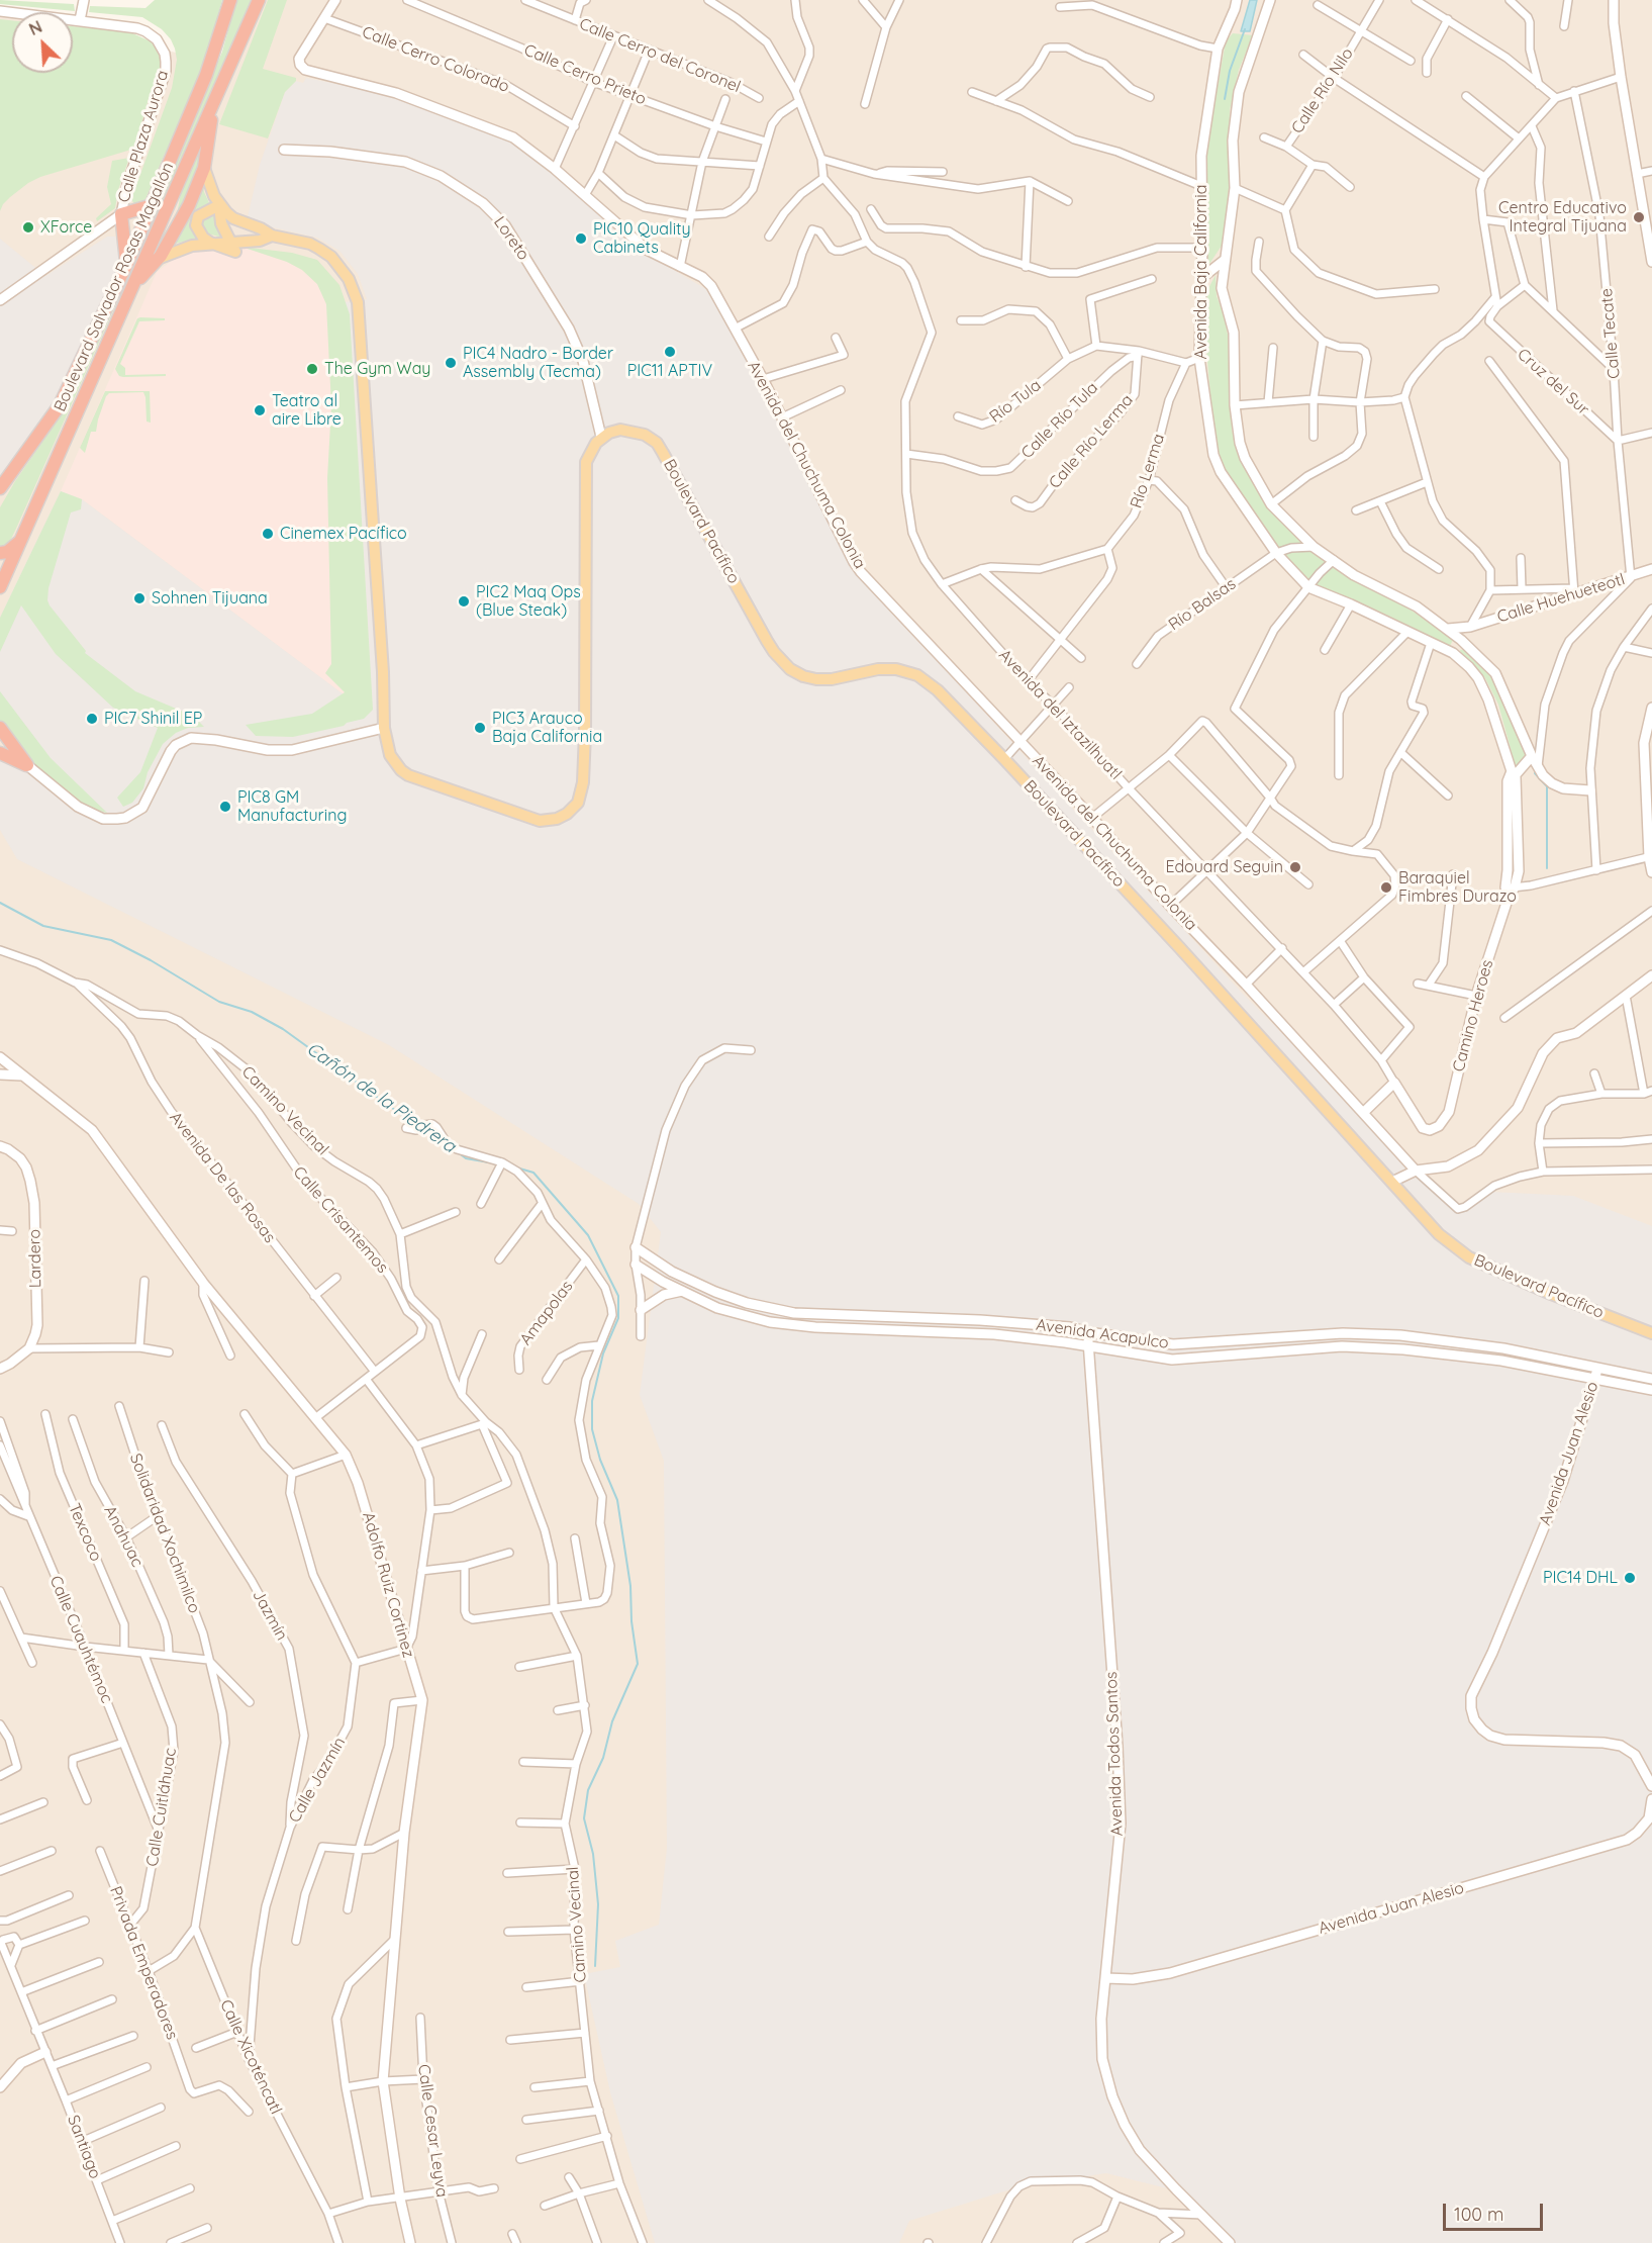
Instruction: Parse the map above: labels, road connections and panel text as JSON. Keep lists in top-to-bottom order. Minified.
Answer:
{"streets":{"highway":["Boulevard Salvador Rosas Magallón"],"main road":["Boulevard Pacífico"],"street":["Calle Cerro del Coronel","Calle Cerro Colorado","Calle Cerro Prieto","Calle Río Nilo","Calle Plaza Aurora","Loreto","Avenida Baja California","Calle Tecate","Cruz del Sur","Río Tula","Calle Río Tula","Calle Río Lerma","Avenida del Chuchuma Colonia","Río Lerma","Calle Huehueteotl","Río Balsas","Avenida del Iztazilhuatl","Camino Heroes","Camino Vecinal","Avenida De las Rosas","Calle Crisantemos","Lardero","Amapolas","Avenida Acapulco","Avenida Juan Alesio","Texcoco","Solidaridad Xochimilco","Anahuac","Adolfo Ruiz Cortinez","Jazmín","Calle Cuauhtémoc","Avenida Todos Santos","Calle Jazmín","Calle Cuitláhuac","Privada Emperadores","Calle Xicoténcatl","Calle Cesar Leyva","Santiago"]},"crossings":[["Calle Cerro Colorado","Avenida del Chuchuma Colonia"],["Loreto","Boulevard Pacífico"],["Avenida Baja California","Calle Huehueteotl"],["Avenida Baja California","Río Balsas"],["Avenida Baja California","Camino Heroes"],["Calle Tecate","Cruz del Sur"],["Calle Tecate","Calle Huehueteotl"],["Calle Río Tula","Calle Río Lerma"],["Calle Río Tula","Avenida del Iztazilhuatl"],["Avenida del Iztazilhuatl","Camino Heroes"],["Camino Vecinal","Avenida De las Rosas"],["Camino Vecinal","Calle Crisantemos"],["Avenida De las Rosas","Calle Crisantemos"],["Avenida Acapulco","Avenida Juan Alesio"],["Avenida Acapulco","Avenida Todos Santos"],["Avenida Juan Alesio","Avenida Todos Santos"],["Solidaridad Xochimilco","Calle Xicoténcatl"],["Jazmín","Calle Jazmín"],["Calle Cuauhtémoc","Calle Cuitláhuac"],["Calle Jazmín","Calle Xicoténcatl"],["Calle Cuitláhuac","Privada Emperadores"]],"water":["Cañón de la Piedrera"],"places":["Centro Educativo Integral Tijuana","XForce","PIC10 Quality Cabinets","PIC11 APTIV","PIC4 Nadro - Border Assembly (Tecma)","The Gym Way","Teatro al aire Libre","Cinemex Pacífico","Sohnen Tijuana","PIC2 Maq Ops (Blue Steak)","PIC7 Shinil EP","PIC3 Arauco Baja California","PIC8 GM Manufacturing","Edouard Seguin","Baraquiel Fimbres Durazo","PIC14 DHL"],"scale_bar":"100 m","north":"top left"}
